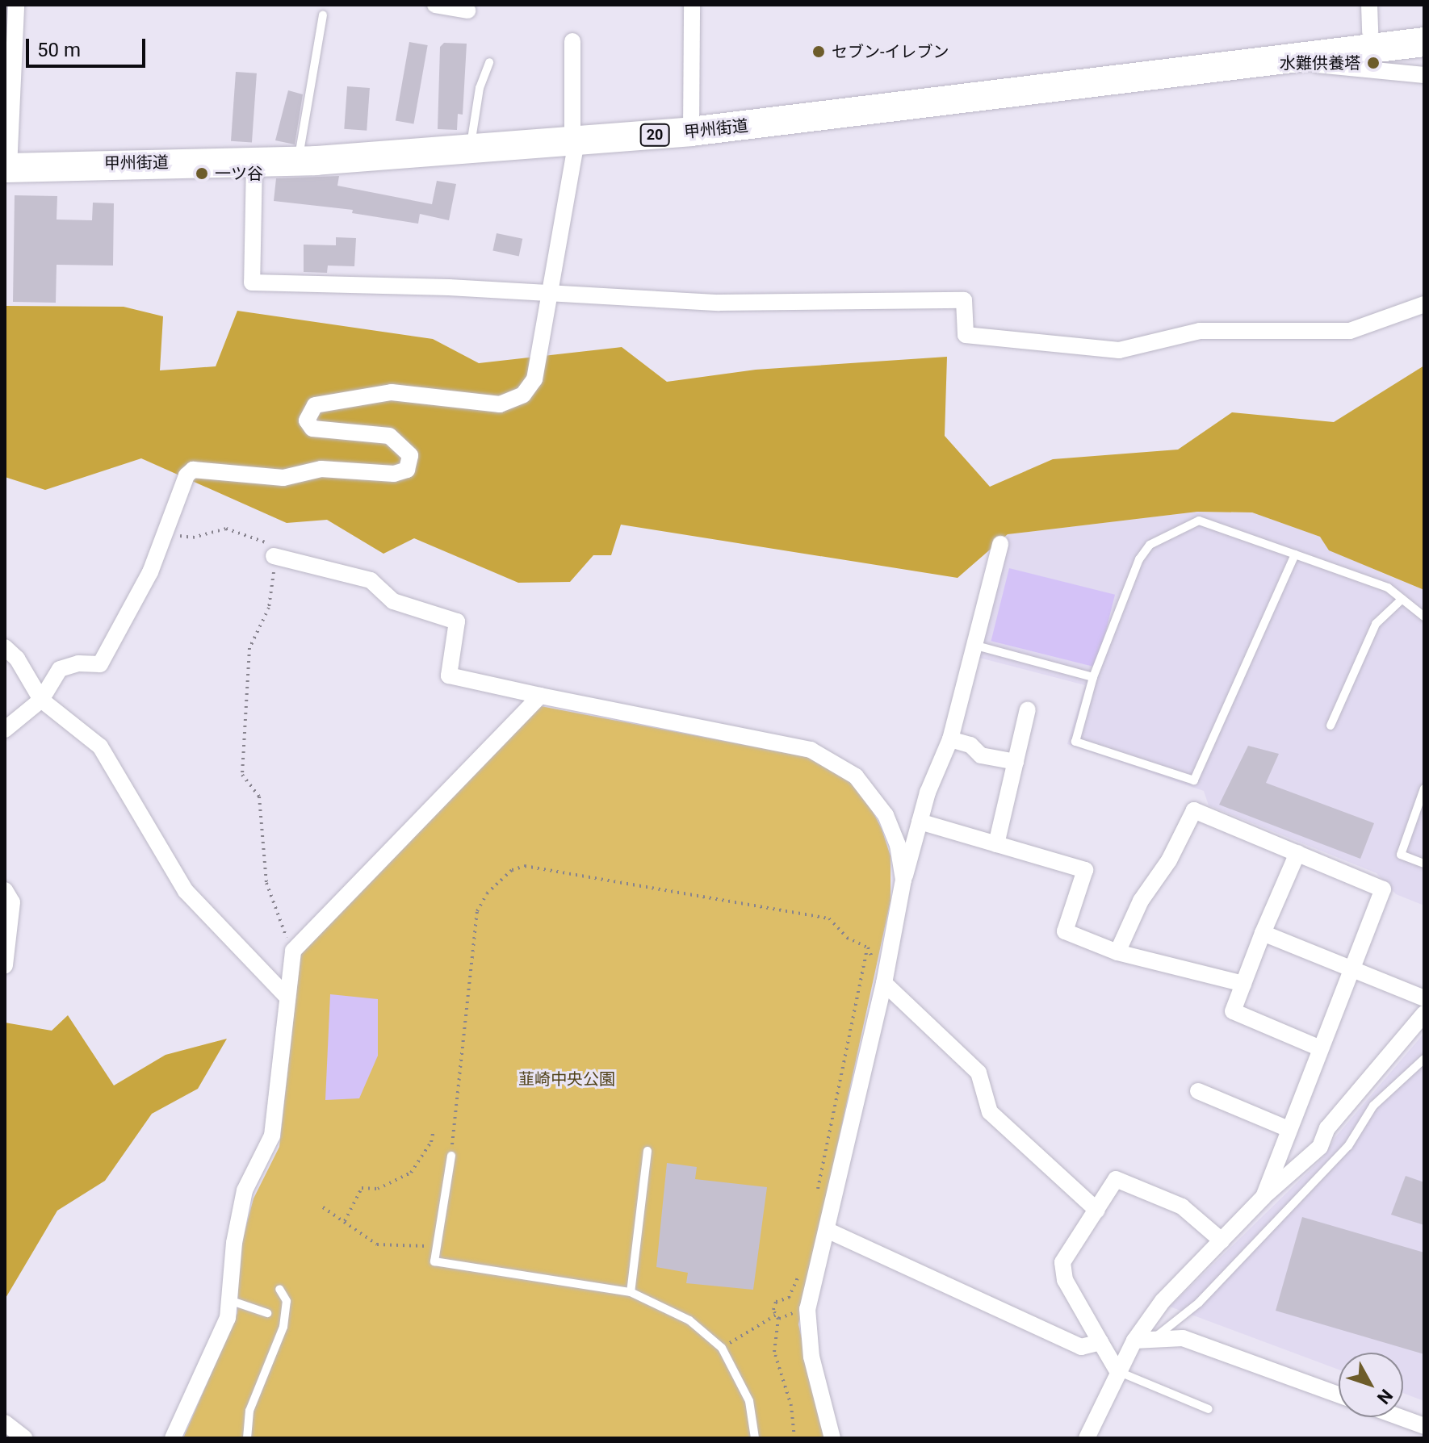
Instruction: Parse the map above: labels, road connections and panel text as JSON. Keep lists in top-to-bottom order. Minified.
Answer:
{"streets":{"highway":["甲州街道","20"]},"parks":["韮崎中央公園"],"places":["セブン-イレブン","水難供養塔","一ツ谷"],"scale_bar":"50 m","north":"bottom right"}
